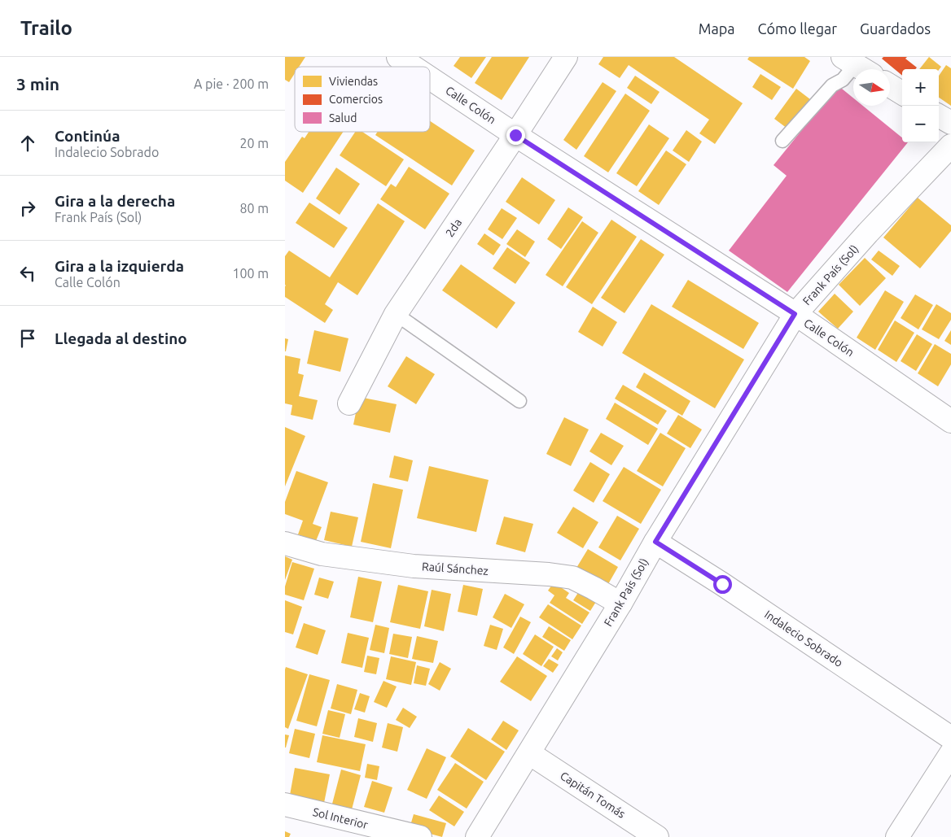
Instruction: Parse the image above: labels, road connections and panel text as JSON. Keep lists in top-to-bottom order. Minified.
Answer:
{"streets":{"street":["Calle Colón","2da","Frank País (Sol)","Raúl Sánchez","Indalecio Sobrado","Capitán Tomás","Sol Interior"]},"crossings":[["Calle Colón","2da"],["Calle Colón","Frank País (Sol)"],["Frank País (Sol)","Raúl Sánchez"],["Frank País (Sol)","Indalecio Sobrado"],["Frank País (Sol)","Capitán Tomás"]],"legend":["Viviendas","Comercios","Salud"],"north":"right","page":{"header":"Trailo","nav":["Mapa","Cómo llegar","Guardados"],"heading":["3 min","A pie · 200 m"],"map_buttons":["+","−"],"list":[["Continúa","Indalecio Sobrado","20 m"],["Gira a la derecha","Frank País (Sol)","80 m"],["Gira a la izquierda","Calle Colón","100 m"],"Llegada al destino"]}}
